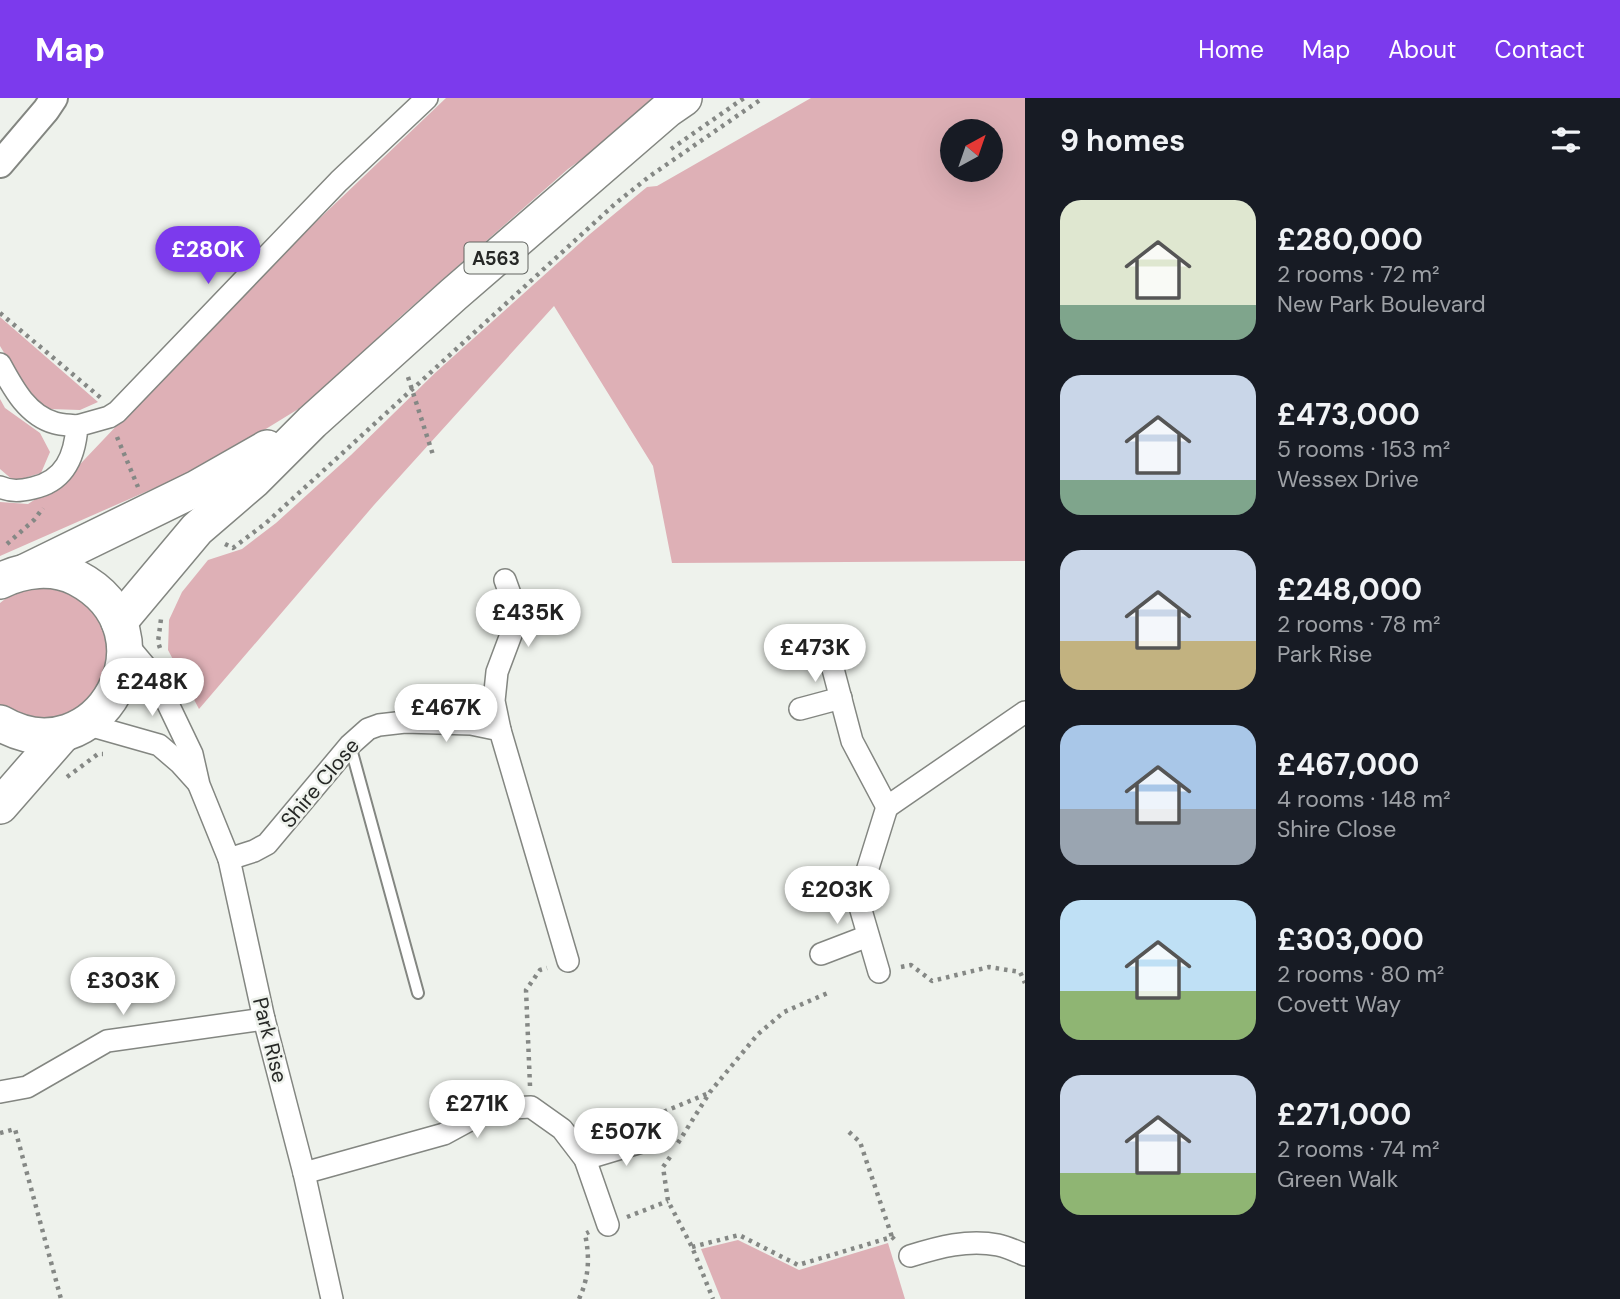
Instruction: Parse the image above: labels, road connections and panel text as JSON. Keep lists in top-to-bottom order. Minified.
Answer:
{"streets":{"highway":["A563"],"street":["Shire Close","Park Rise"]},"crossings":[["A563","Park Rise"],["Shire Close","Park Rise"]],"north":"top right","page":{"header":"Map","nav":["Home","Map","About","Contact"],"heading":"9 homes","list":[{"name":"£280,000","note":"2 rooms · 72 m² · New Park Boulevard"},{"name":"£473,000","note":"5 rooms · 153 m² · Wessex Drive"},{"name":"£248,000","note":"2 rooms · 78 m² · Park Rise"},{"name":"£467,000","note":"4 rooms · 148 m² · Shire Close"},{"name":"£303,000","note":"2 rooms · 80 m² · Covett Way"},{"name":"£271,000","note":"2 rooms · 74 m² · Green Walk"}],"price":["£280K","£435K","£473K","£248K","£467K","£203K","£303K","£271K","£507K"]}}
